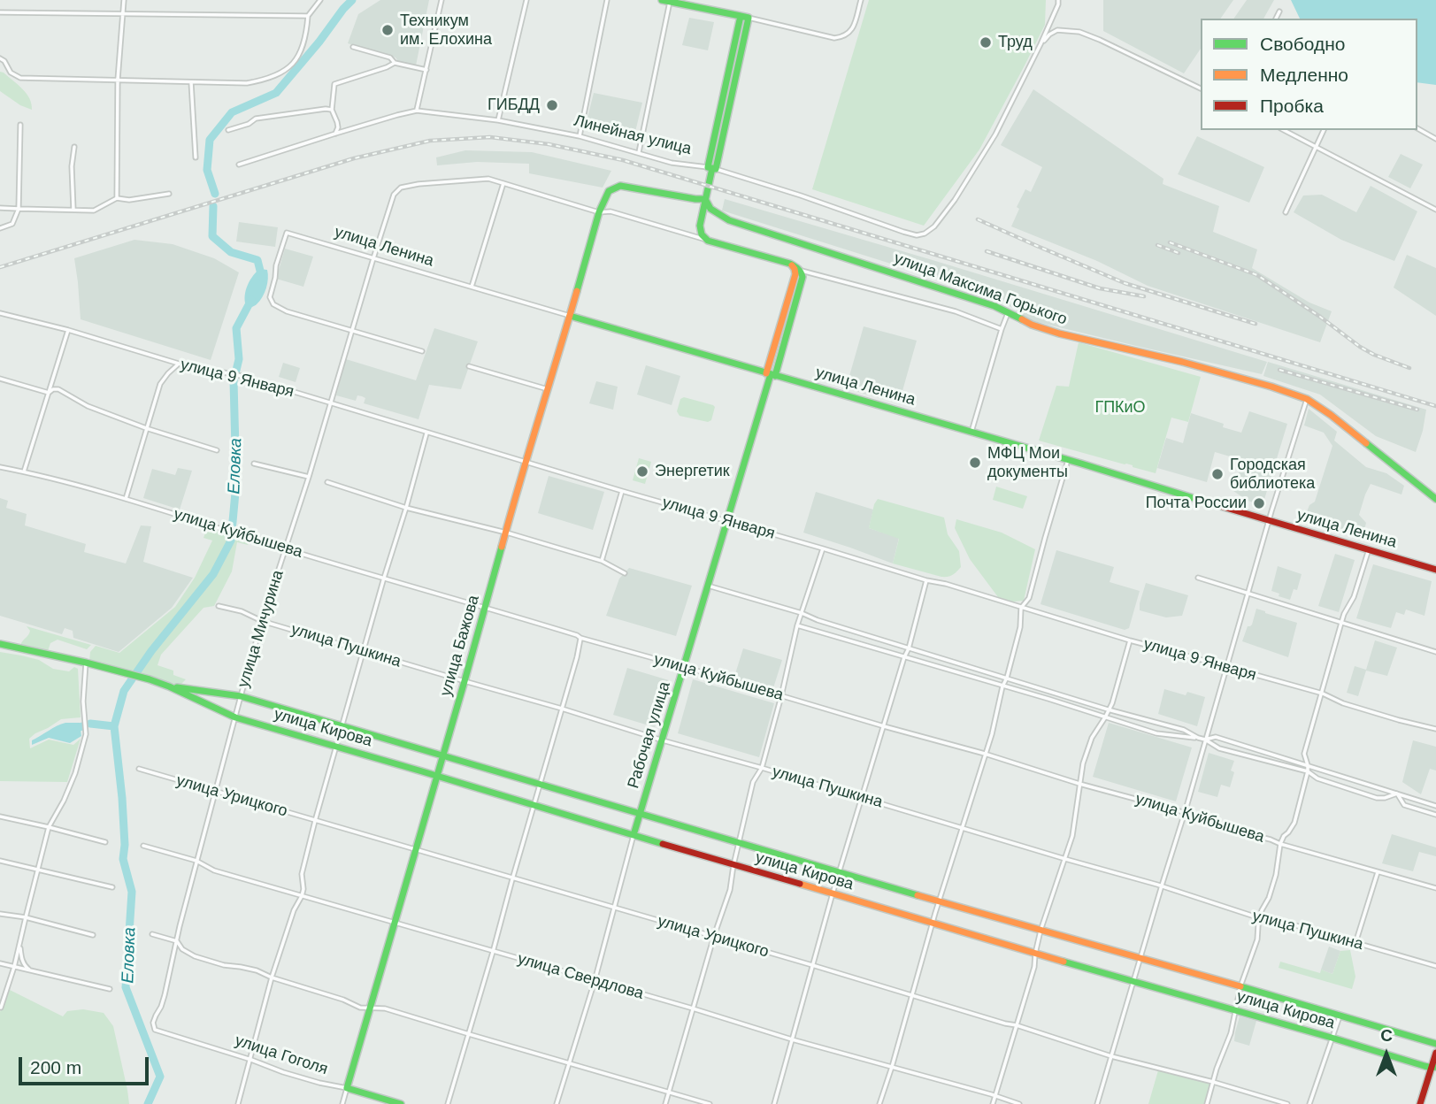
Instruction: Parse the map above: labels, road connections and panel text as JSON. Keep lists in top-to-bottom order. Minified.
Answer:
{"streets":{"main road":["улица Ленина","улица Максима Горького","улица Бажова","улица Кирова","Рабочая улица","улица Гоголя"],"street":["Линейная улица","улица 9 Января","улица Куйбышева","улица Мичурина","улица Пушкина","улица Урицкого","улица Свердлова"]},"crossings":[["улица Ленина","улица Мичурина"],["улица Ленина","улица Бажова"],["улица Ленина","Рабочая улица"],["улица Максима Горького","улица Мичурина"],["улица Максима Горького","улица Бажова"],["улица Максима Горького","Рабочая улица"],["улица 9 Января","улица Мичурина"],["улица 9 Января","улица Бажова"],["улица 9 Января","Рабочая улица"],["улица Куйбышева","улица Мичурина"],["улица Куйбышева","улица Бажова"],["улица Куйбышева","Рабочая улица"],["улица Мичурина","улица Пушкина"],["улица Мичурина","улица Кирова"],["улица Мичурина","улица Урицкого"],["улица Мичурина","улица Свердлова"],["улица Мичурина","улица Гоголя"],["улица Пушкина","улица Бажова"],["улица Пушкина","Рабочая улица"],["улица Бажова","улица Кирова"],["улица Бажова","улица Урицкого"],["улица Бажова","улица Свердлова"],["улица Бажова","улица Гоголя"],["улица Кирова","Рабочая улица"],["Рабочая улица","улица Урицкого"],["Рабочая улица","улица Свердлова"]],"water":["Еловка"],"parks":["ГПКиО"],"places":["Техникум им. Елохина","Труд","ГИБДД","МФЦ Мои документы","Энергетик","Городская библиотека","Почта России"],"legend":["Свободно","Медленно","Пробка"],"scale_bar":"200 m","north":"top"}
